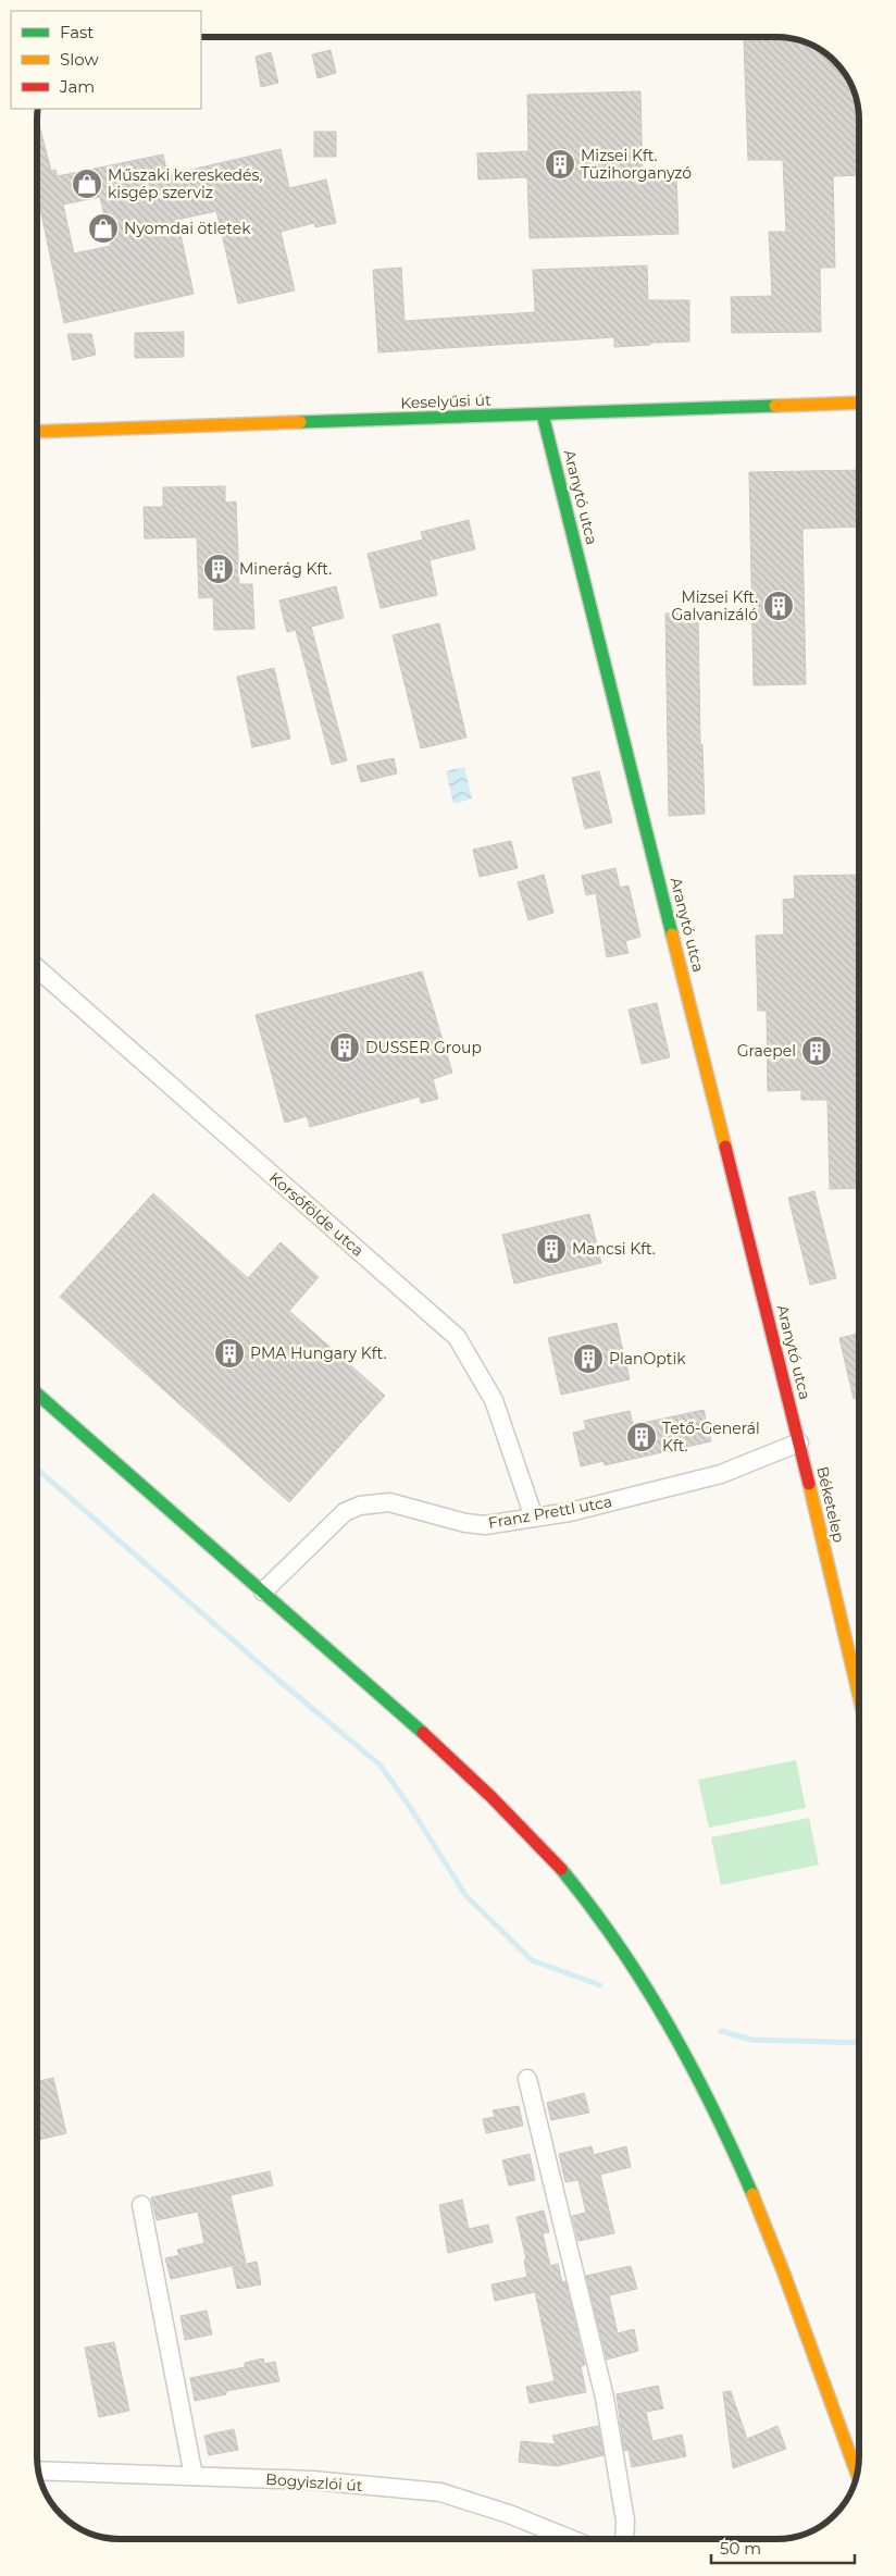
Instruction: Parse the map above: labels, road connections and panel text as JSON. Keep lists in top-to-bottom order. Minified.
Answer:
{"streets":{"street":["Keselyűsi út","Aranytó utca","Korsófölde utca","Béketelep","Franz Prettl utca","Bogyiszlói út"]},"crossings":[["Keselyűsi út","Aranytó utca"],["Aranytó utca","Béketelep"],["Aranytó utca","Franz Prettl utca"],["Korsófölde utca","Franz Prettl utca"],["Béketelep","Franz Prettl utca"]],"places":{"building":["Mizsei Kft. Tüzihorganyzó","Minerág Kft.","Mizsei Kft. Galvanizáló","DUSSER Group","Graepel","Mancsi Kft.","PMA Hungary Kft.","PlanOptik","Tető-Generál Kft."],"shop":["Műszaki kereskedés, kisgép szerviz","Nyomdai ötletek"]},"legend":["Fast","Slow","Jam"],"scale_bar":"50 m"}
